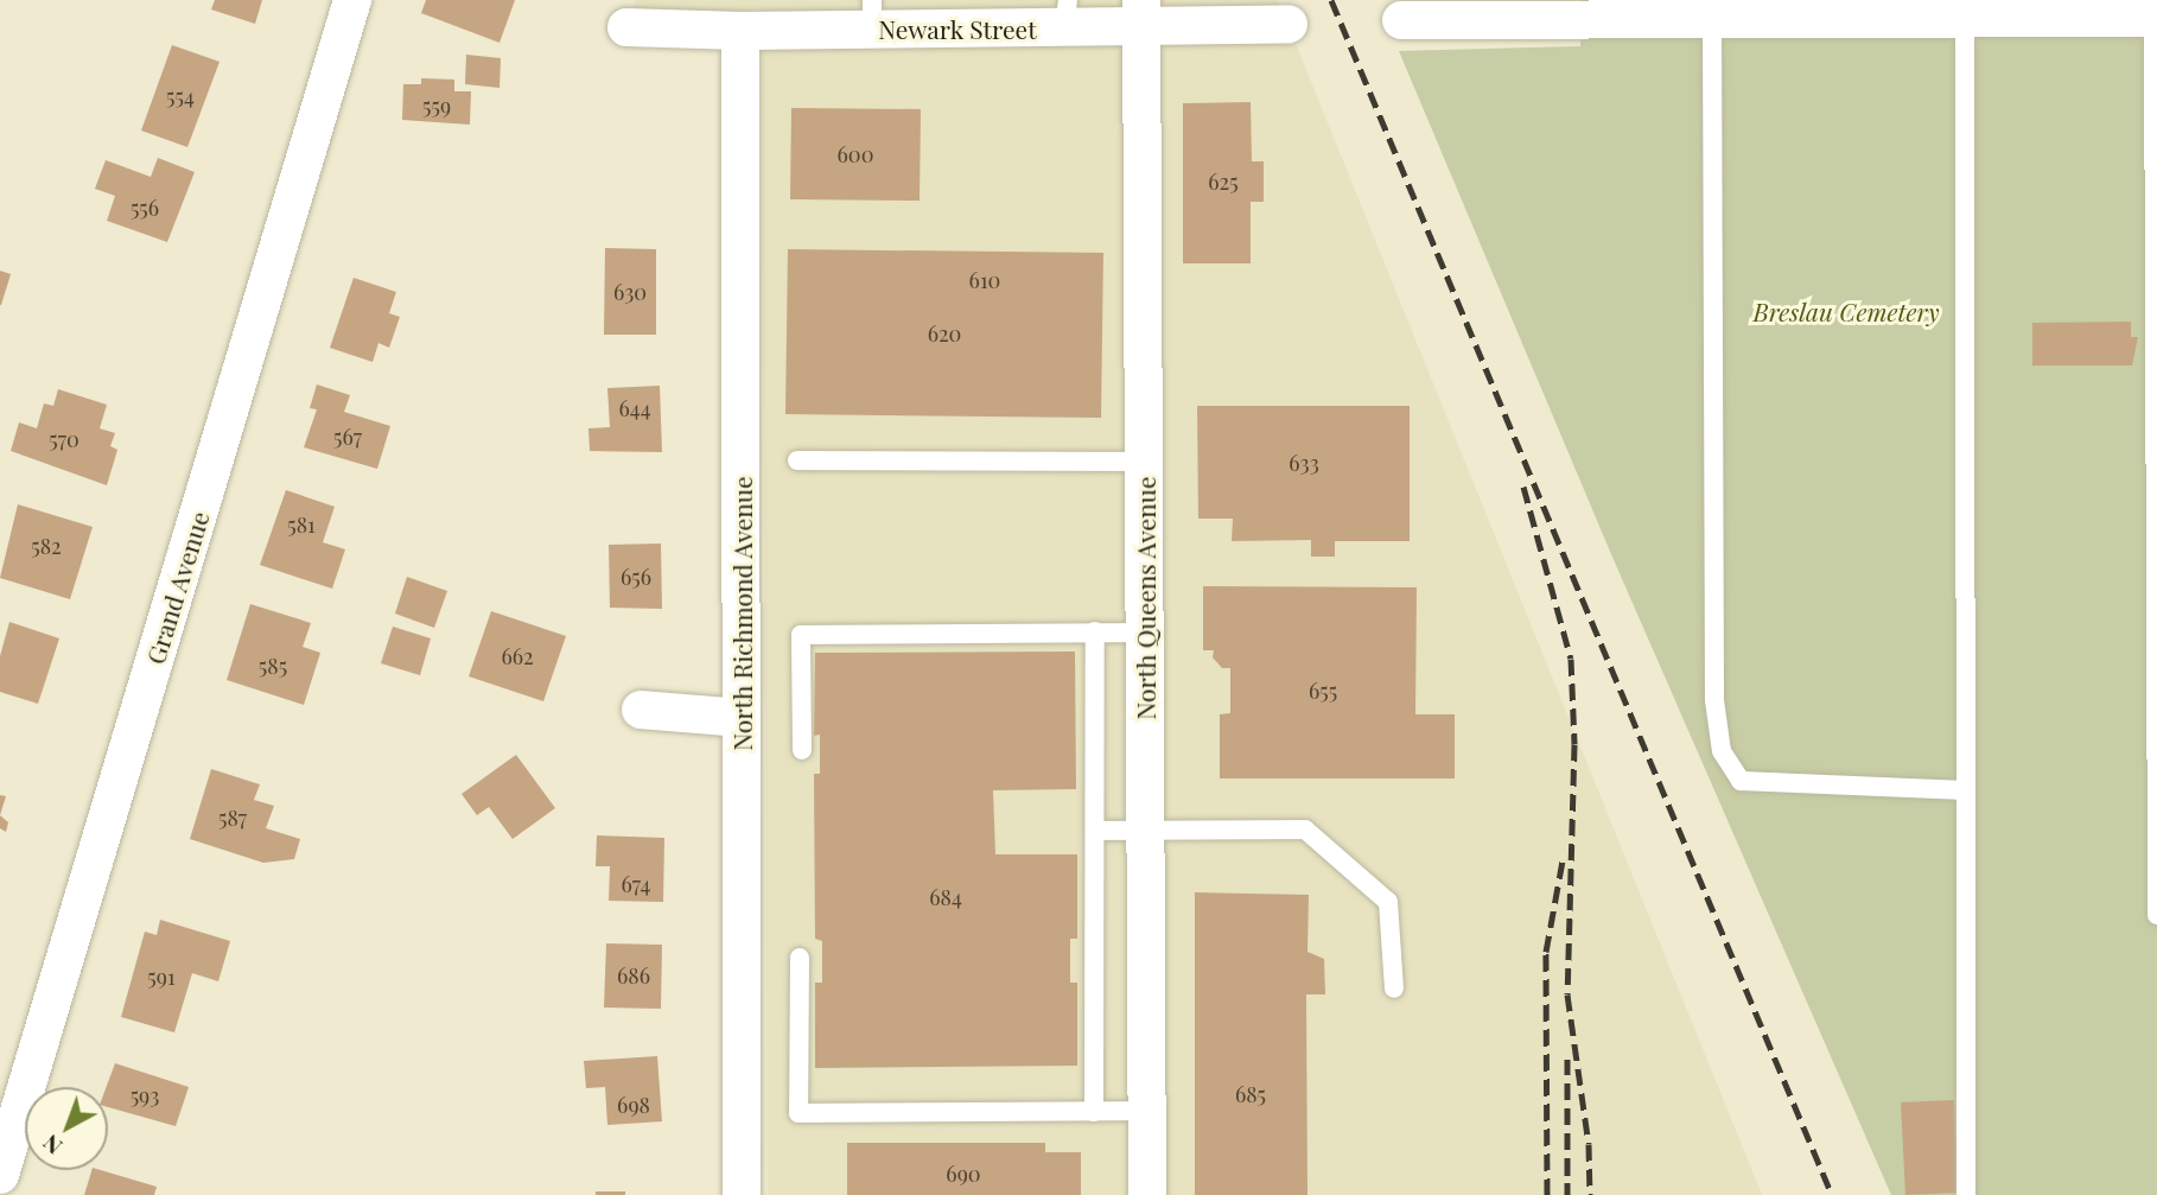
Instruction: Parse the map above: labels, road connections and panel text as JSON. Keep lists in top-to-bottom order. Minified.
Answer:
{"streets":{"street":["Newark Street","Grand Avenue","North Queens Avenue","North Richmond Avenue"]},"crossings":[["Newark Street","North Queens Avenue"],["Newark Street","North Richmond Avenue"]],"parks":["Breslau Cemetery"],"house_numbers":["554","559","600","625","556","610","630","620","644","567","570","633","581","582","656","662","585","655","587","674","684","686","591","685","593","698","690"],"north":"bottom left"}
